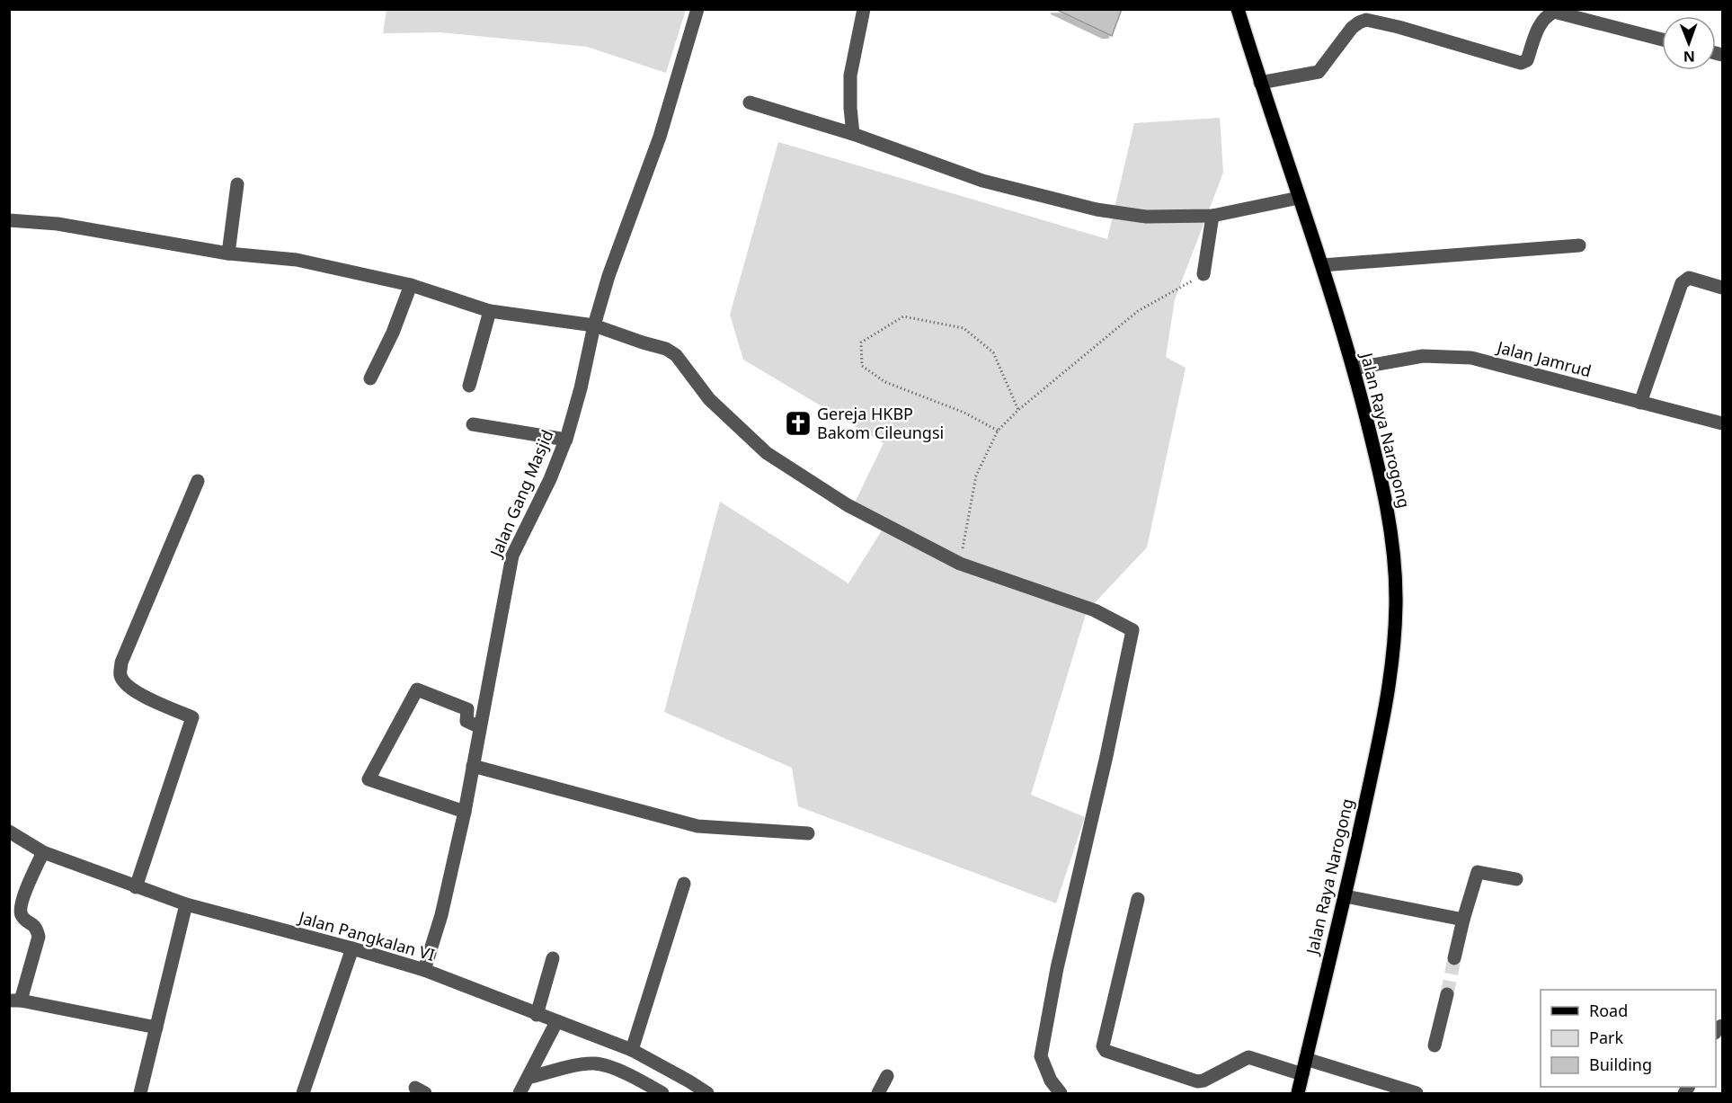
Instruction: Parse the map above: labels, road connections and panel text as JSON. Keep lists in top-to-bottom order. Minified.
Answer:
{"streets":{"main road":["Jalan Raya Narogong"],"street":["Jalan Jamrud","Jalan Gang Masjid","Jalan Pangkalan VI"]},"crossings":[["Jalan Jamrud","Jalan Raya Narogong"],["Jalan Gang Masjid","Jalan Pangkalan VI"]],"places":{"church":["Gereja HKBP Bakom Cileungsi"]},"legend":["Road","Park","Building"],"north":"bottom"}
